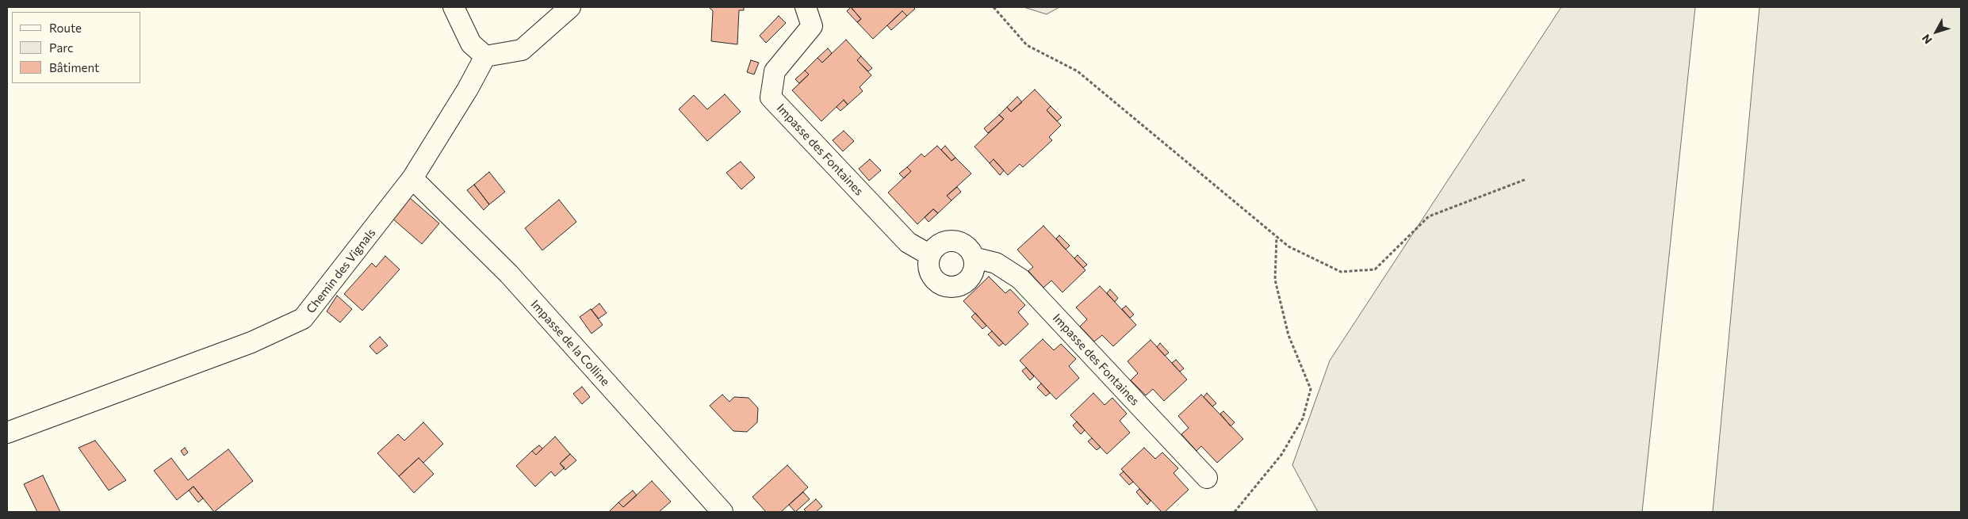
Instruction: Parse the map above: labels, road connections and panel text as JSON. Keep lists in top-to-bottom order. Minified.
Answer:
{"streets":{"street":["Impasse des Fontaines","Chemin des Vignals","Impasse de la Colline"]},"crossings":[["Chemin des Vignals","Impasse de la Colline"]],"legend":["Route","Parc","Bâtiment"],"north":"bottom left"}
